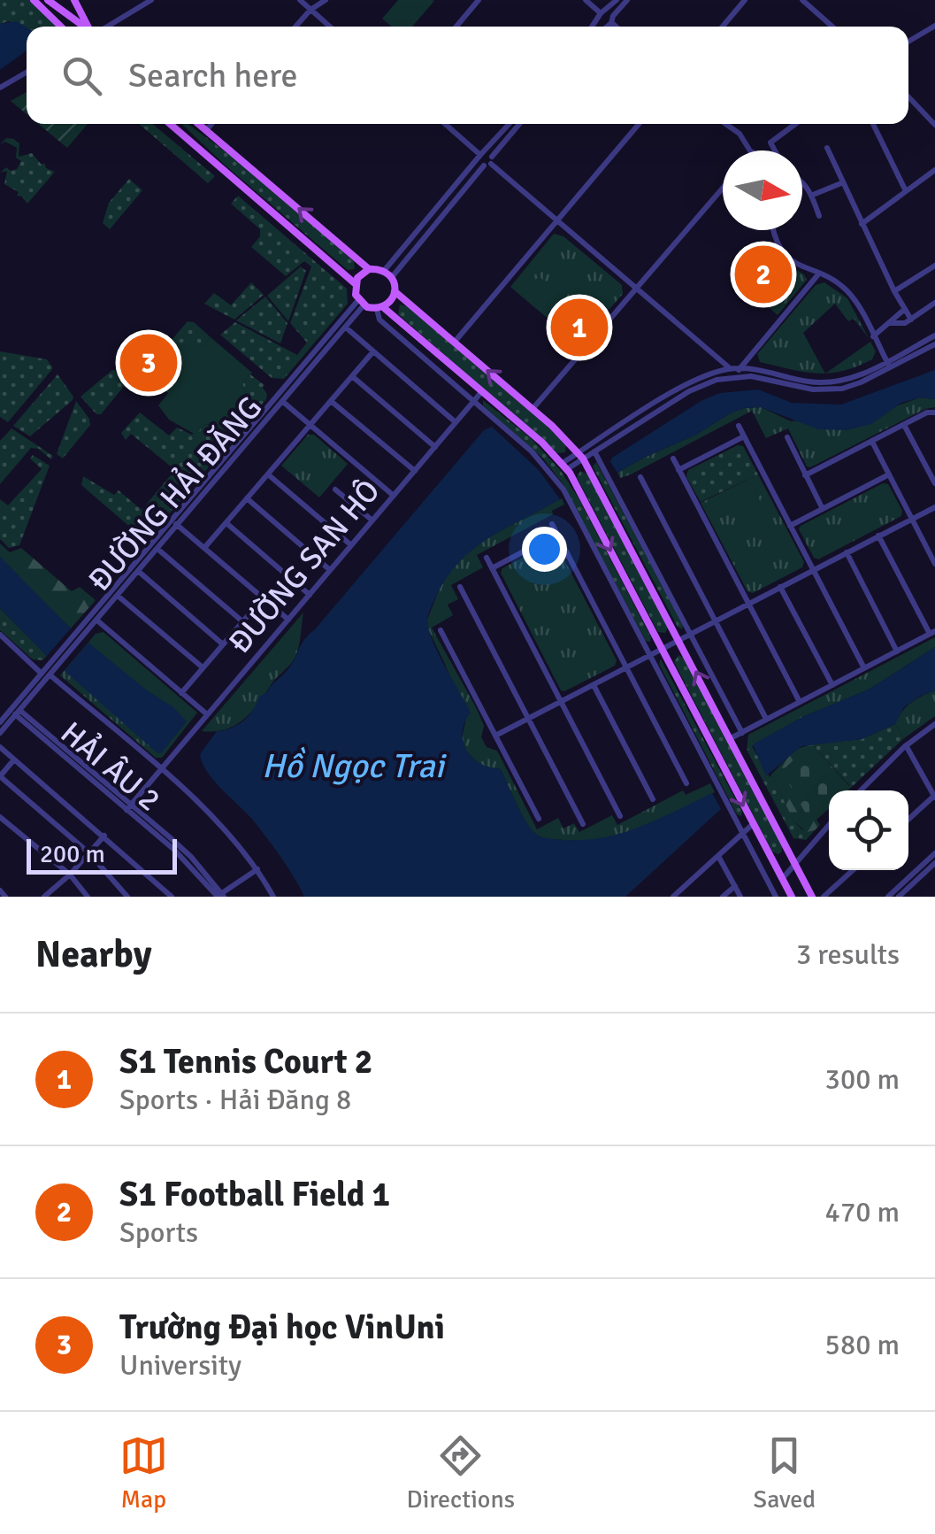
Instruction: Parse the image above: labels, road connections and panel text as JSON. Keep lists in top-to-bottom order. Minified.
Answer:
{"streets":{"street":["ĐƯỜNG HẢI ĐĂNG","ĐƯỜNG SAN HÔ","HẢI ÂU 2"]},"crossings":[["ĐƯỜNG HẢI ĐĂNG","HẢI ÂU 2"],["ĐƯỜNG SAN HÔ","HẢI ÂU 2"]],"water":["Hồ Ngọc Trai"],"scale_bar":"200 m","north":"right","page":{"search":"Search here","pins":["2","1","3"],"scale":"200 m","heading":["Nearby","3 results"],"list":[{"mark":"1","name":"S1 Tennis Court 2","note":"Sports · Hải Đăng 8","value":"300 m"},{"mark":"2","name":"S1 Football Field 1","note":"Sports","value":"470 m"},{"mark":"3","name":"Trường Đại học VinUni","note":"University","value":"580 m"}],"nav":["Map","Directions","Saved"]}}
